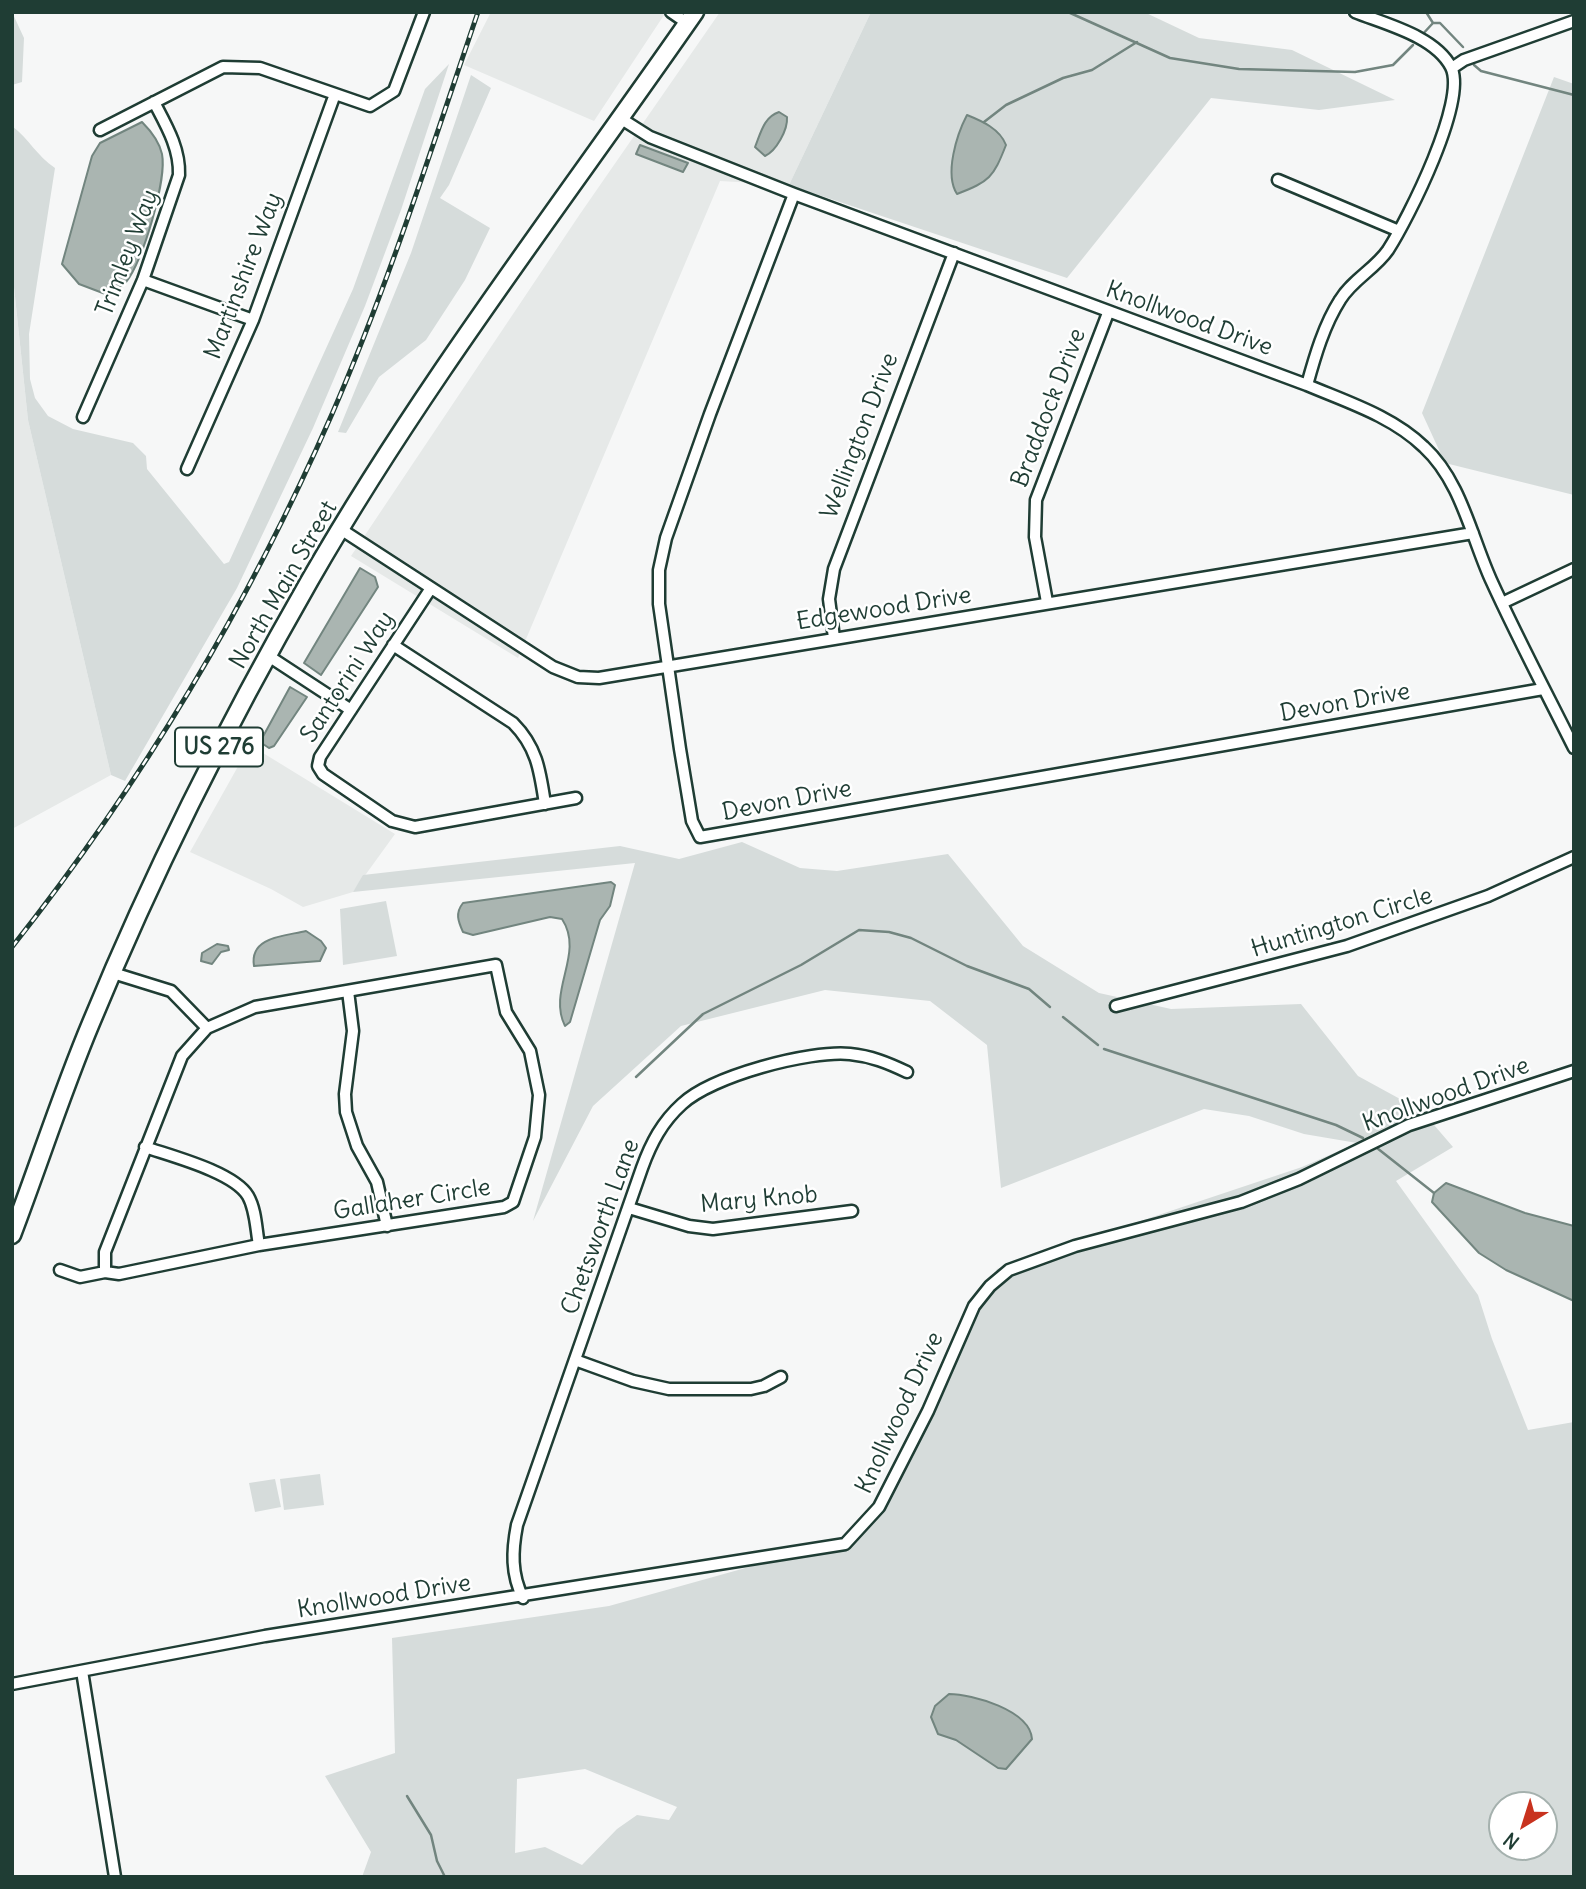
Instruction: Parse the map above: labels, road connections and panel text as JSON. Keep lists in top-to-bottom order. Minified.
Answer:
{"streets":{"main road":["North Main Street","US 276"],"street":["Trimley Way","Martinshire Way","Knollwood Drive","Braddock Drive","Wellington Drive","Edgewood Drive","Santorini Way","Devon Drive","Huntington Circle","Gallaher Circle","Mary Knob","Chetsworth Lane"]},"crossings":[["Knollwood Drive","Braddock Drive"],["Knollwood Drive","Wellington Drive"],["Knollwood Drive","North Main Street"],["Knollwood Drive","Edgewood Drive"],["Knollwood Drive","Devon Drive"],["Knollwood Drive","Chetsworth Lane"],["Braddock Drive","Edgewood Drive"],["Wellington Drive","Edgewood Drive"],["North Main Street","Edgewood Drive"],["Edgewood Drive","Santorini Way"],["Edgewood Drive","Devon Drive"],["Mary Knob","Chetsworth Lane"]],"north":"bottom left"}
